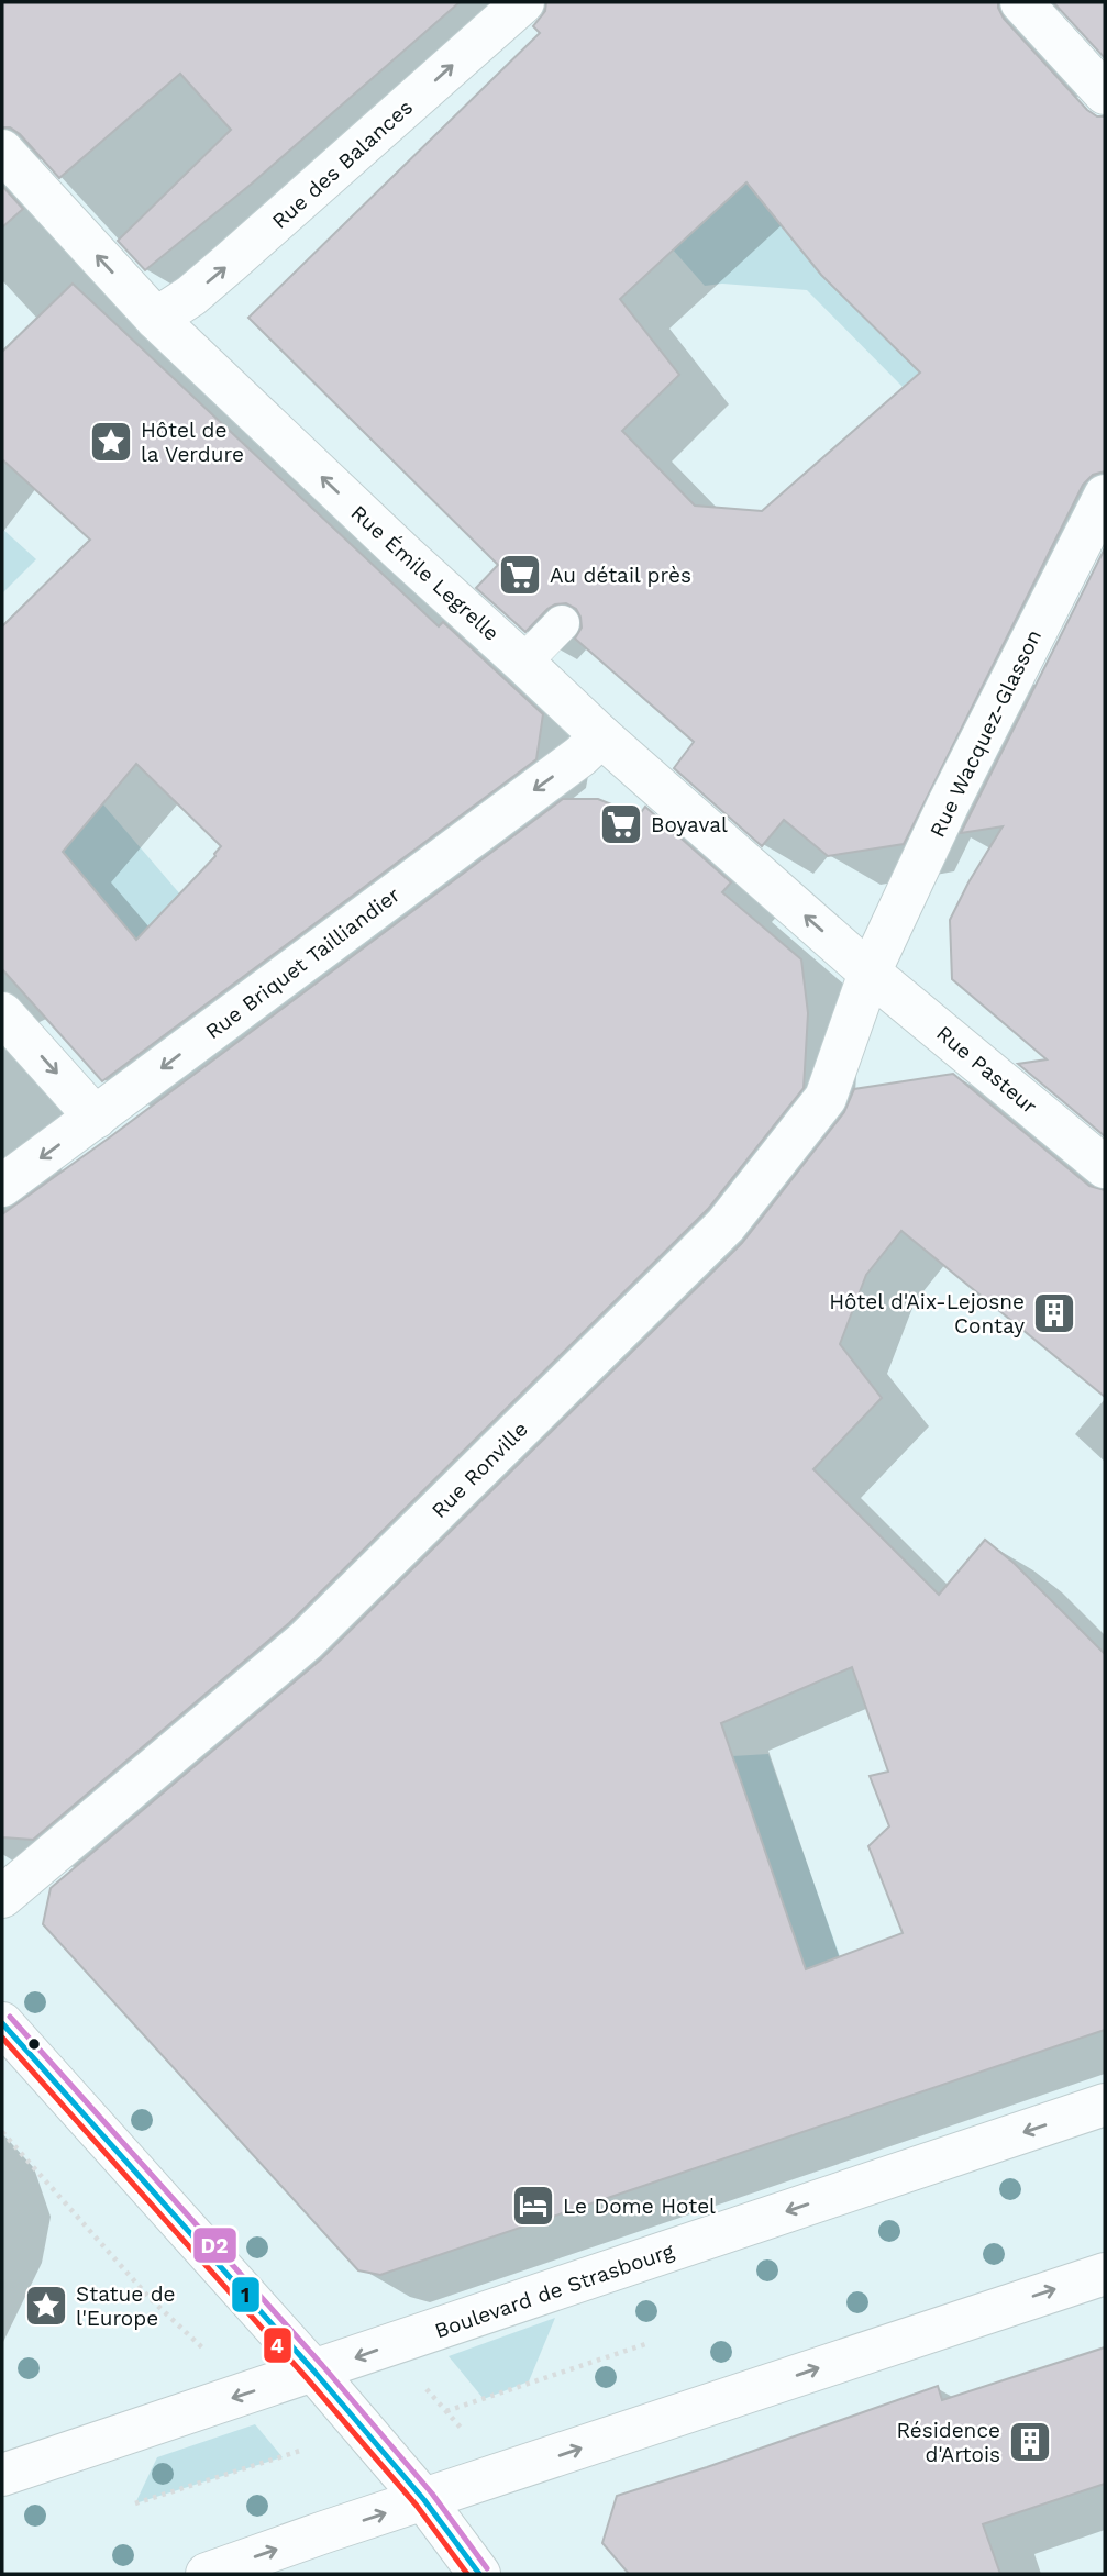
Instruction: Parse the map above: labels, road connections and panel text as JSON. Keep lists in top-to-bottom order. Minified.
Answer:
{"streets":{"street":["Rue des Balances","Rue Émile Legrelle","Rue Wacquez-Glasson","Rue Briquet Tailliandier","Rue Pasteur","Rue Ronville","Boulevard de Strasbourg"]},"crossings":[["Rue des Balances","Rue Émile Legrelle"],["Rue Émile Legrelle","Rue Wacquez-Glasson"],["Rue Émile Legrelle","Rue Briquet Tailliandier"],["Rue Émile Legrelle","Rue Pasteur"],["Rue Émile Legrelle","Rue Ronville"],["Rue Wacquez-Glasson","Rue Pasteur"],["Rue Wacquez-Glasson","Rue Ronville"],["Rue Pasteur","Rue Ronville"]],"one_way":["Rue des Balances","Rue Émile Legrelle","Rue Briquet Tailliandier"],"places":{"place":["Hôtel de la Verdure","Statue de l'Europe"],"supermarket":["Au détail près","Boyaval"],"building":["Hôtel d'Aix-Lejosne Contay","Résidence d'Artois"],"hotel":["Le Dome Hotel"]},"lines":["transit line D2","transit line 1","transit line 4"]}
